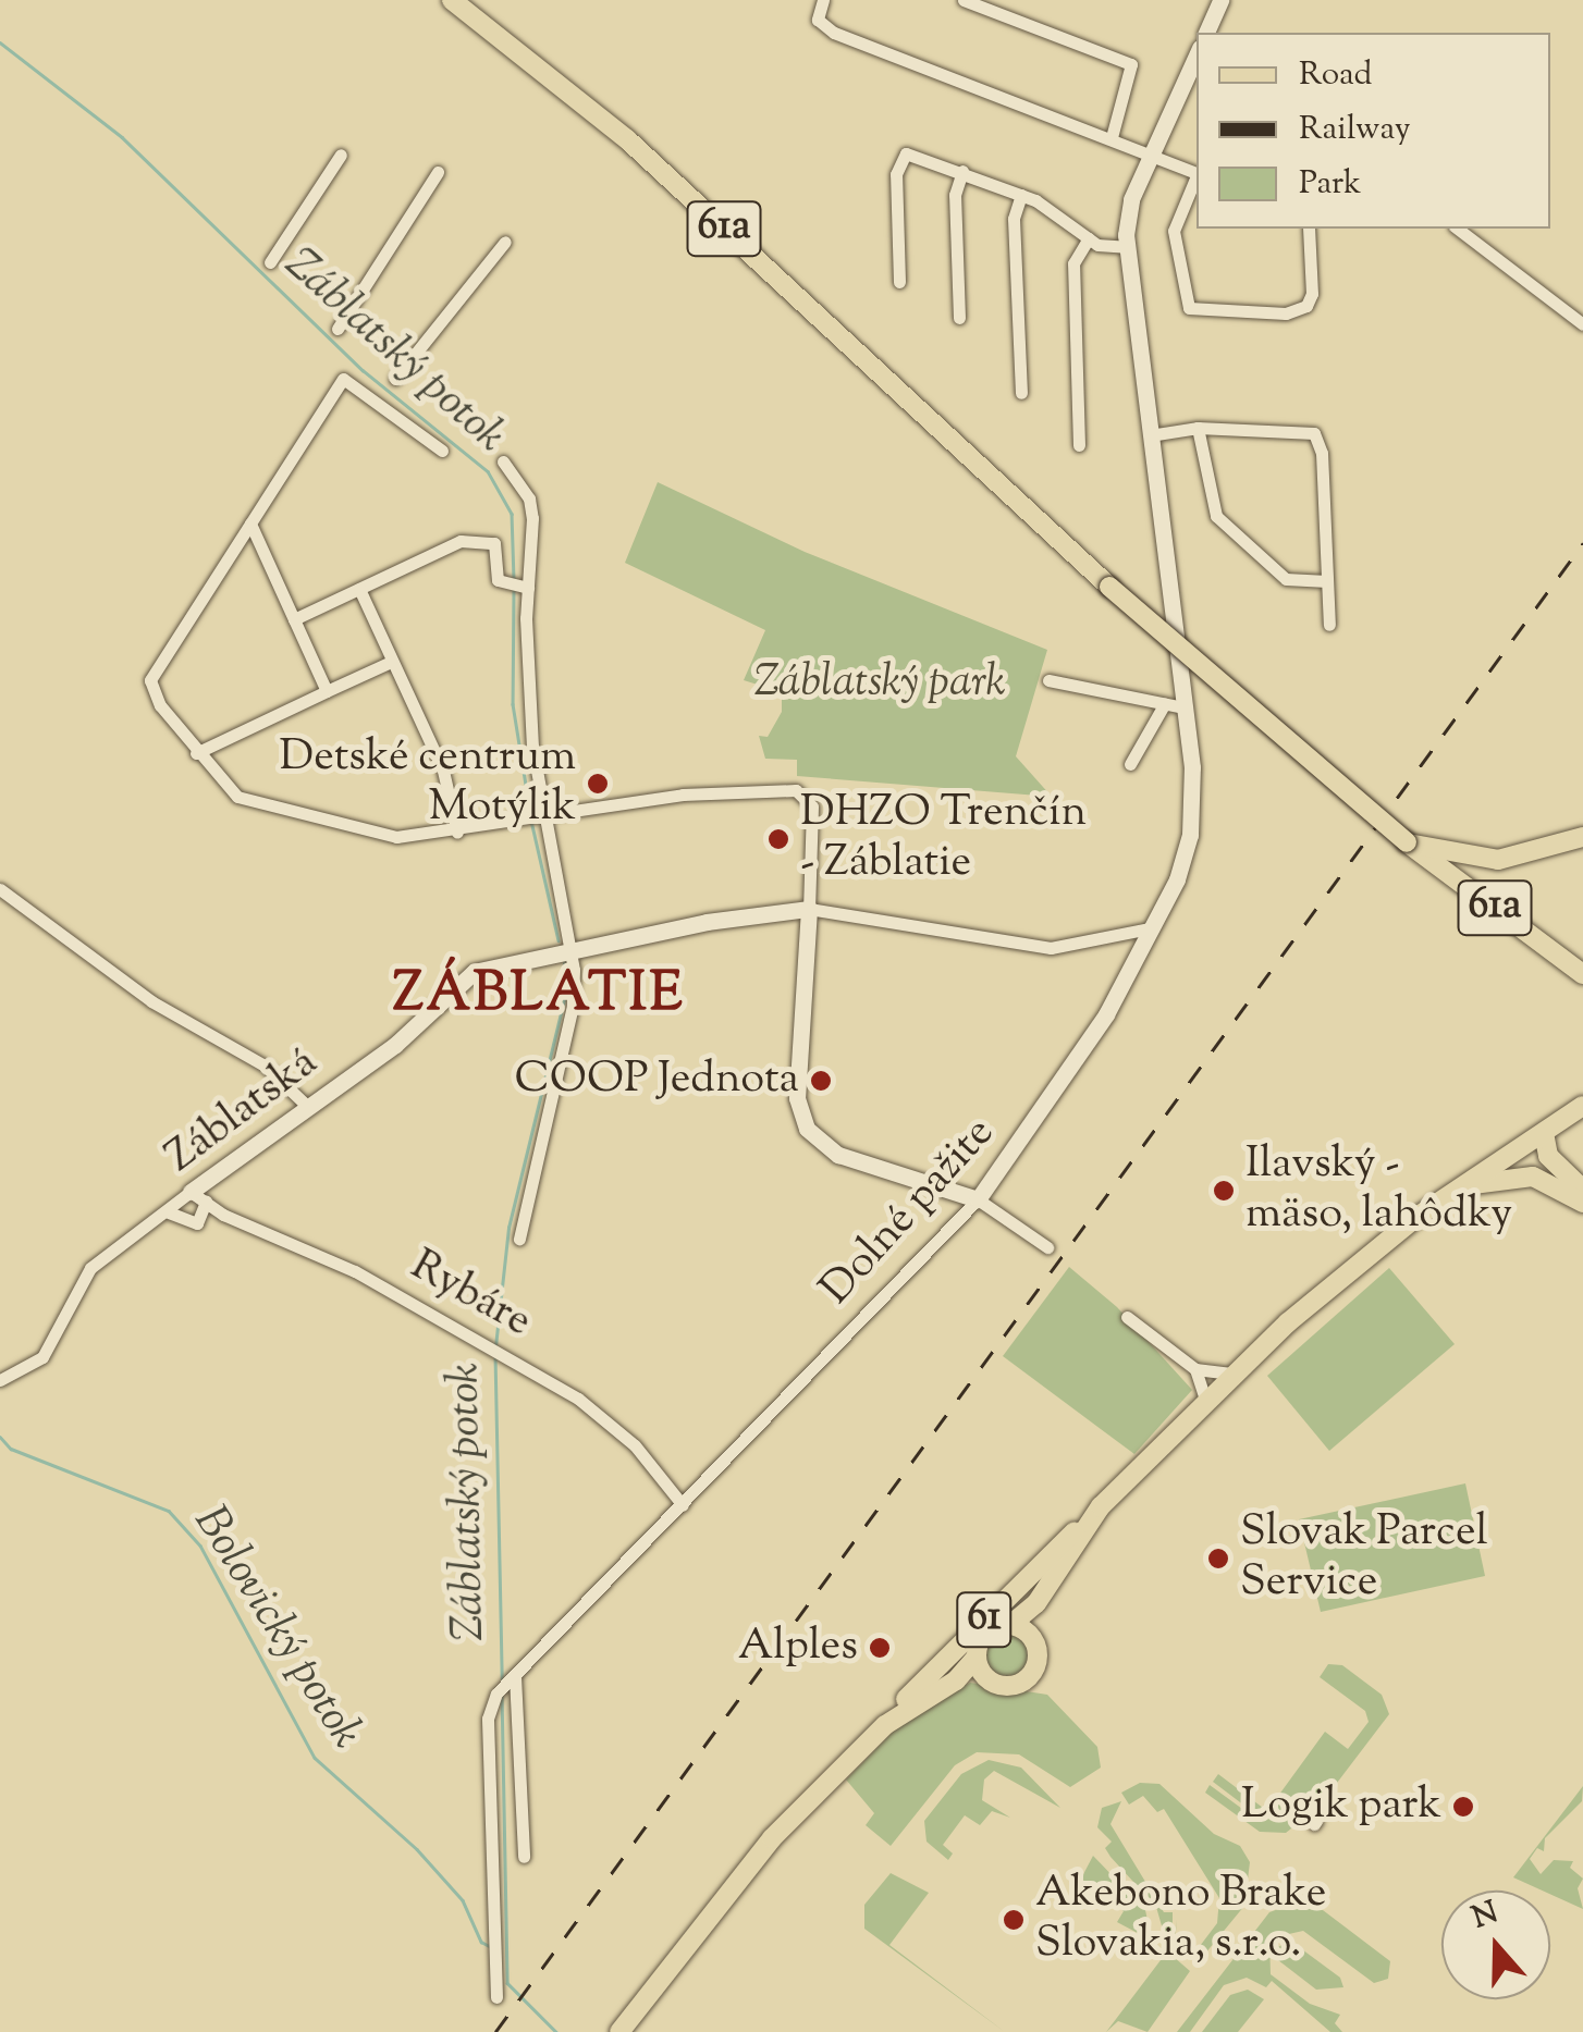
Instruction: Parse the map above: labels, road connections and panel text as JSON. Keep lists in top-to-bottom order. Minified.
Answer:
{"streets":{"main road":["61a","61"],"street":["Záblatská","Dolné pažite","Rybáre"]},"crossings":[["Záblatská","Rybáre"],["Dolné pažite","Rybáre"]],"districts":["ZÁBLATIE"],"water":["Záblatský potok","Bolovický potok"],"parks":["Záblatský park"],"places":["Detské centrum Motýlik","DHZO Trenčín - Záblatie","COOP Jednota","Ilavský - mäso, lahôdky","Slovak Parcel Service","Alples","Logik park","Akebono Brake Slovakia, s.r.o."],"legend":["Road","Railway","Park"],"north":"top"}
